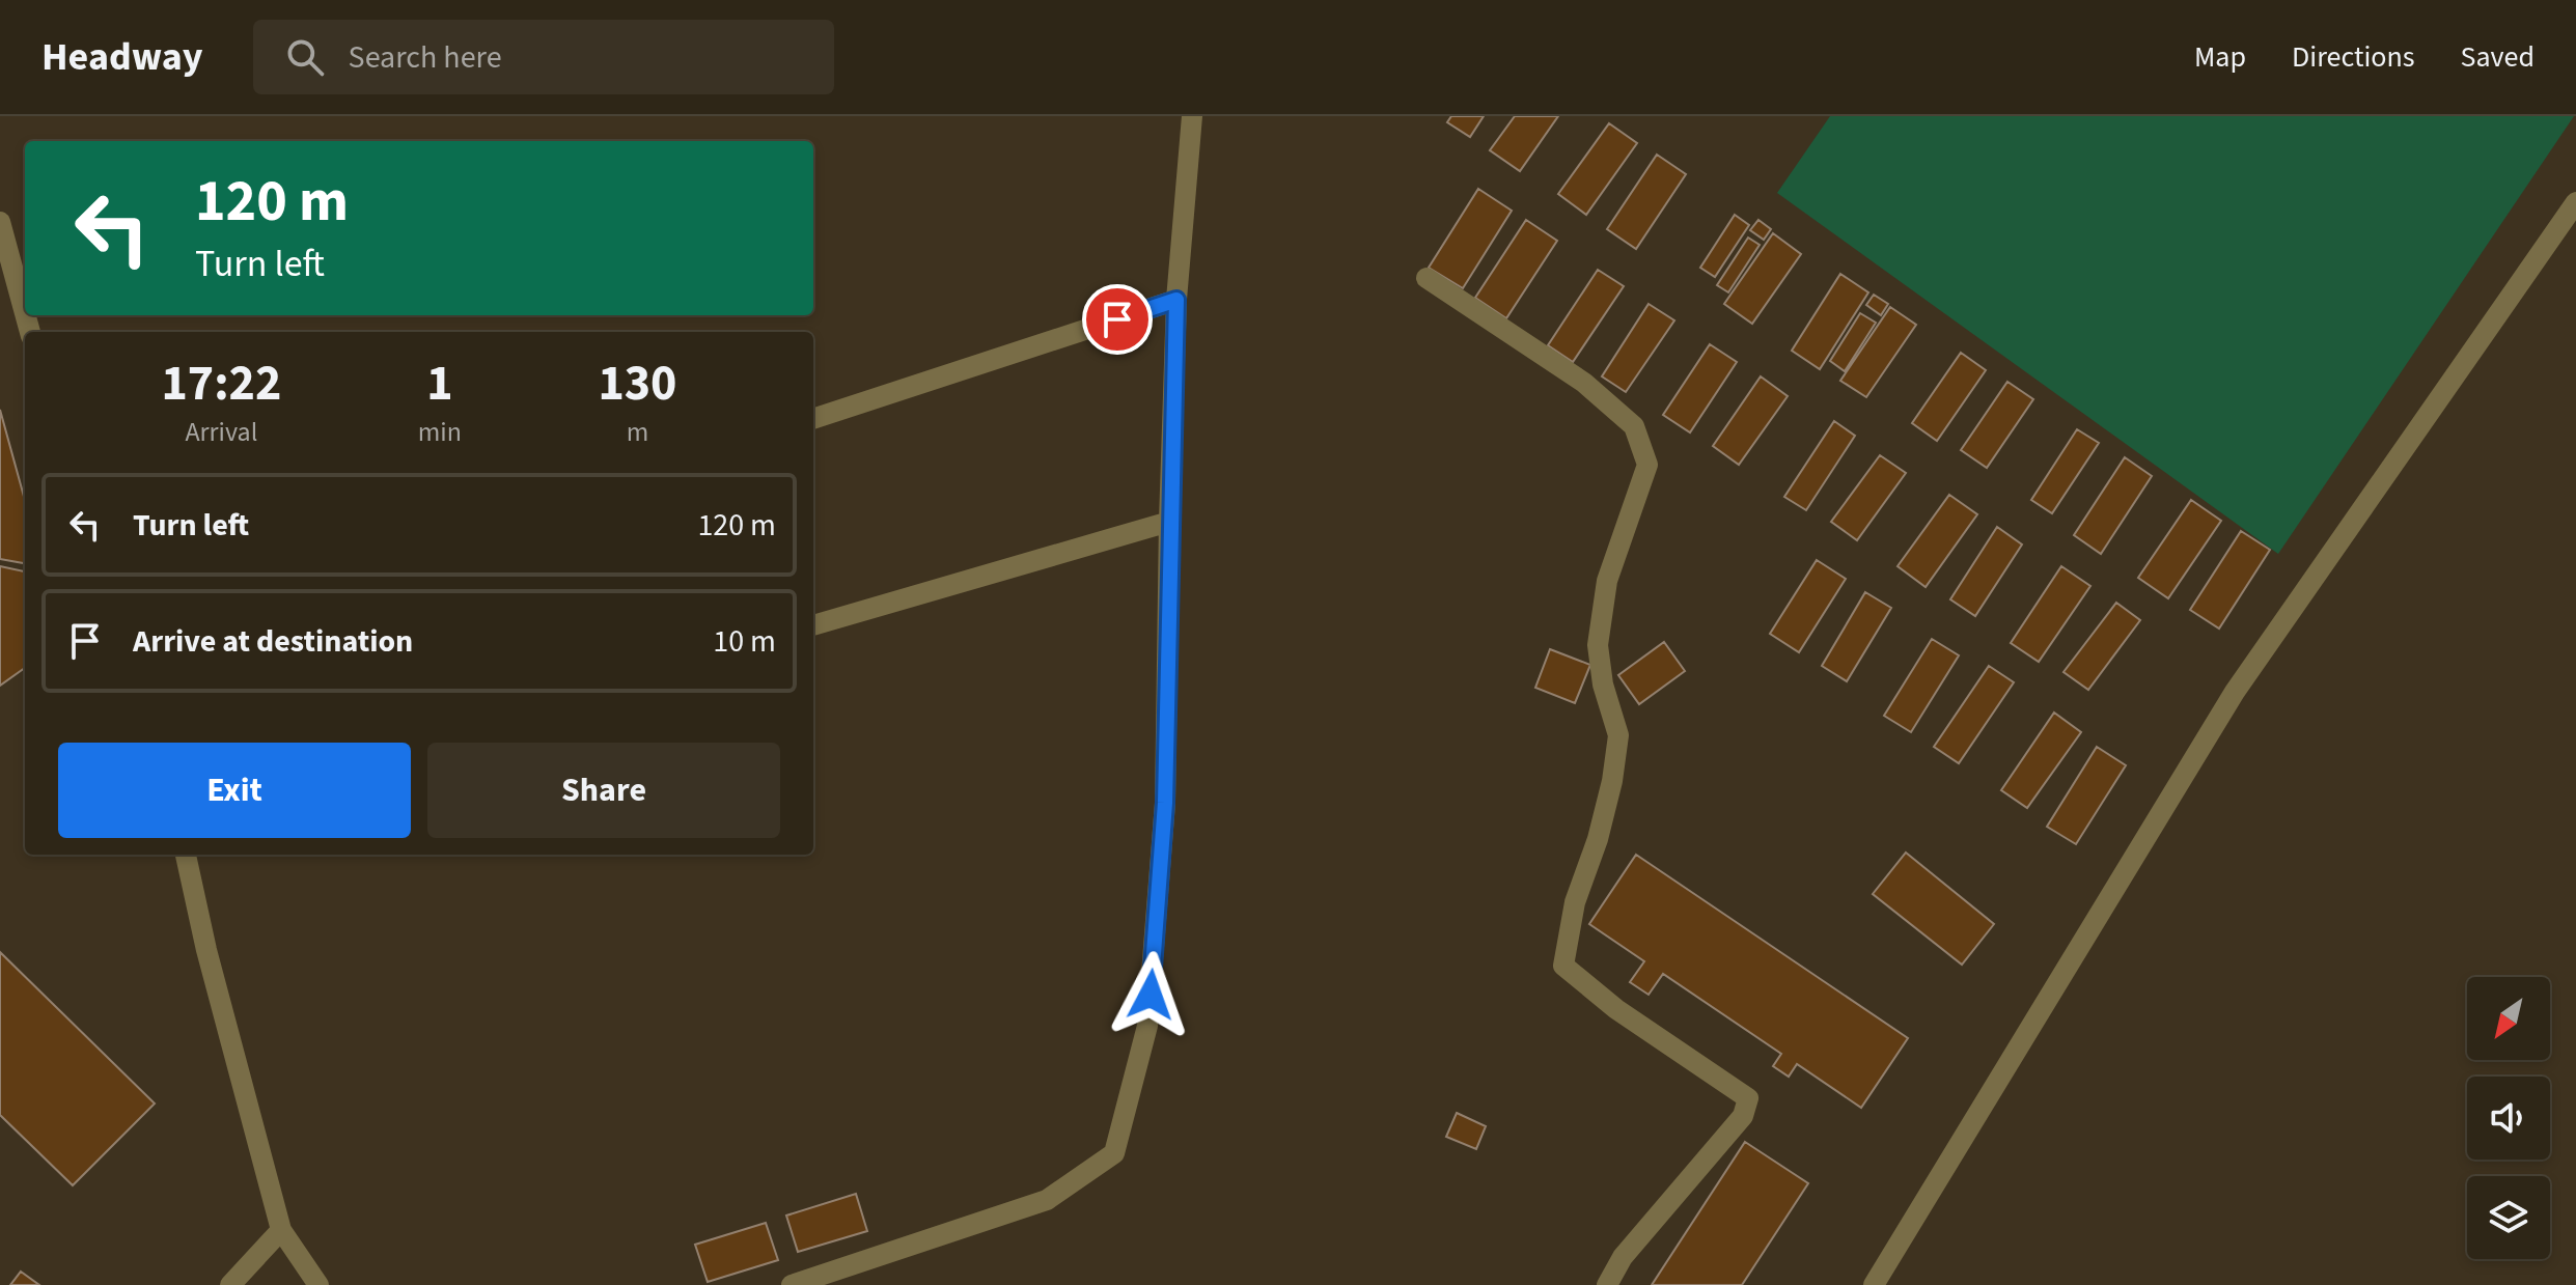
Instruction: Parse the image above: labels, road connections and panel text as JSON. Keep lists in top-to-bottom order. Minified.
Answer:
{"north":"bottom left","page":{"header":"Headway","search":"Search here","nav":["Map","Directions","Saved"],"turn":["120 m","Turn left"],"eta":["17:22","Arrival","1","min","130","m"],"list":[{"name":"Turn left","value":"120 m"},{"name":"Arrive at destination","value":"10 m"}],"buttons":["Exit","Share"]}}
